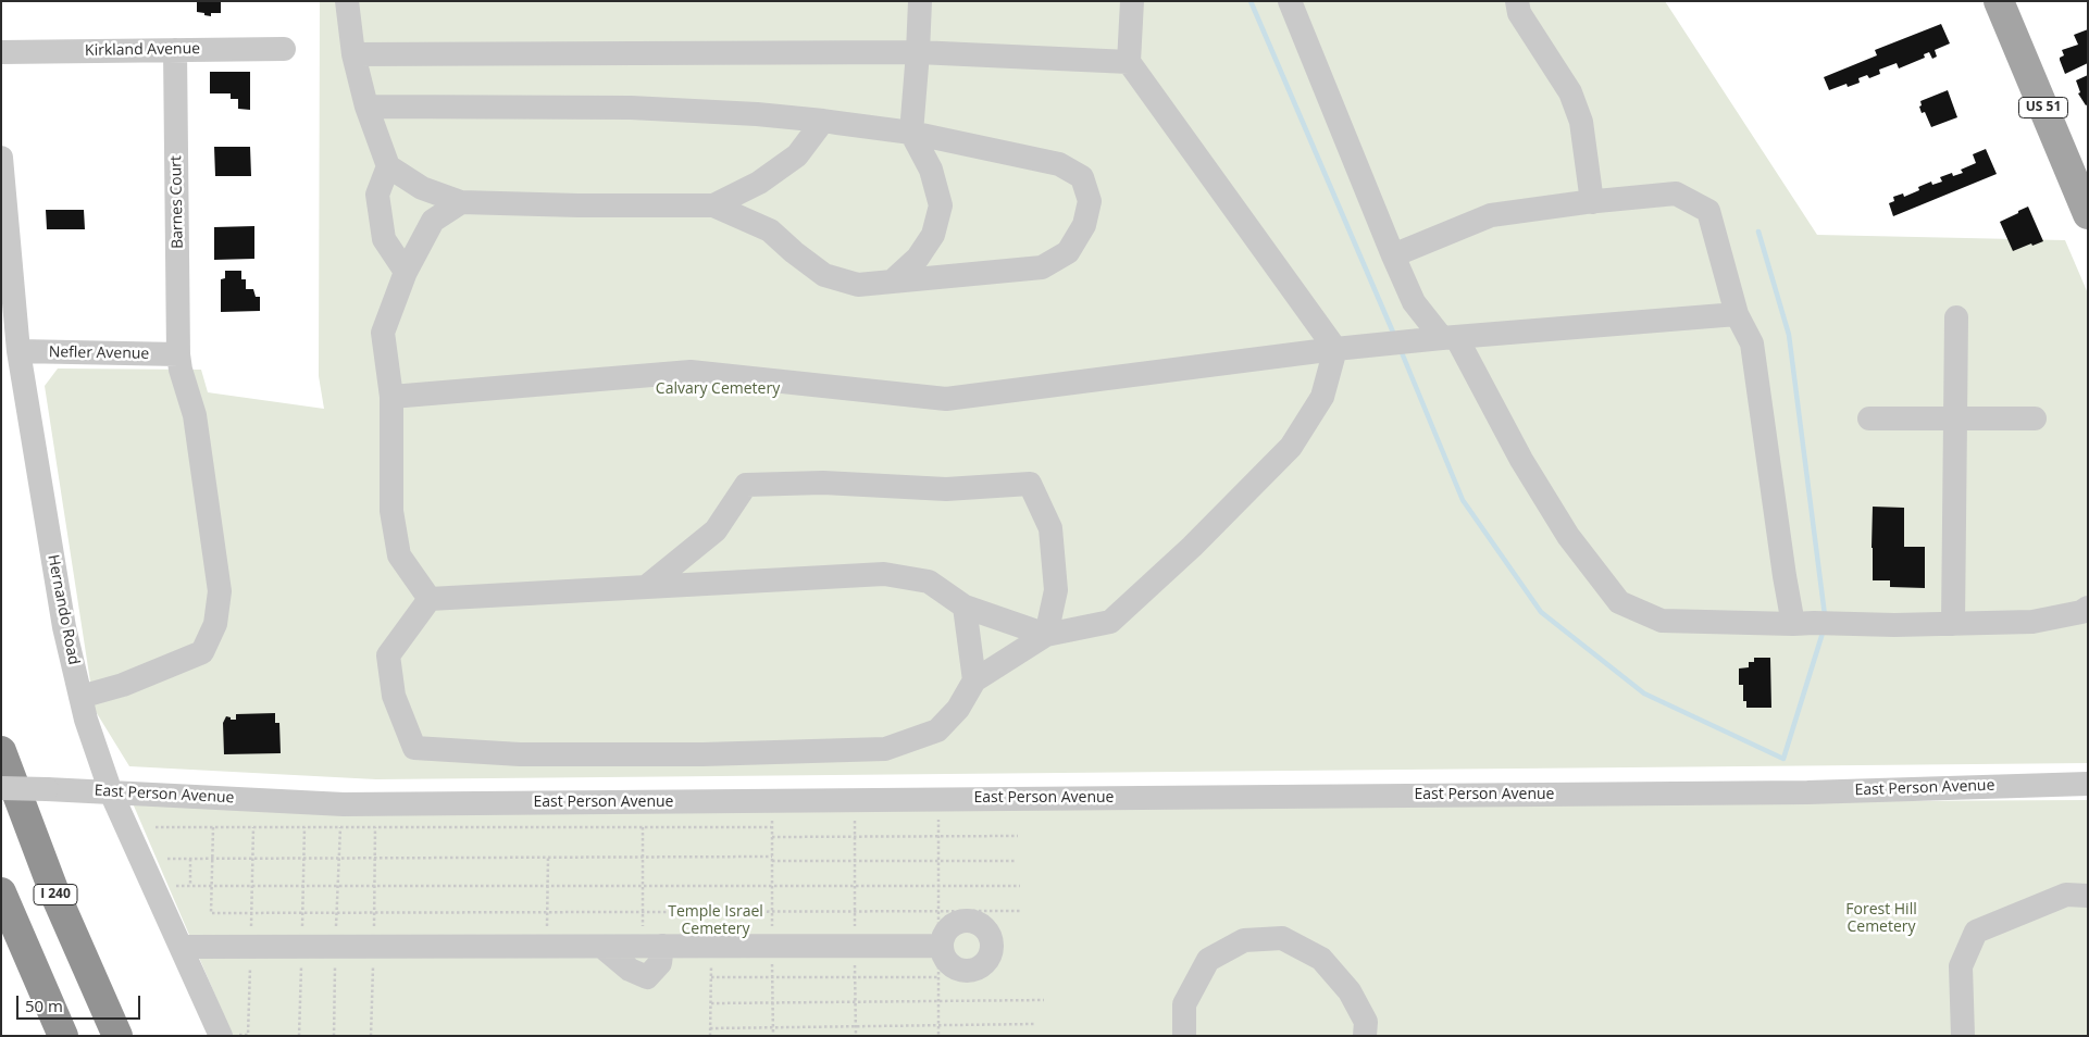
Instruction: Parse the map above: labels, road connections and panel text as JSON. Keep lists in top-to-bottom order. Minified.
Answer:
{"streets":{"highway":["I 240"],"main road":["US 51"],"street":["Kirkland Avenue","Barnes Court","Nefler Avenue","Hernando Road","East Person Avenue"]},"crossings":[["Kirkland Avenue","Barnes Court"],["Barnes Court","Nefler Avenue"],["Barnes Court","Hernando Road"],["Nefler Avenue","Hernando Road"],["Hernando Road","East Person Avenue"]],"parks":["Calvary Cemetery","Forest Hill Cemetery","Temple Israel Cemetery"],"scale_bar":"50 m"}
